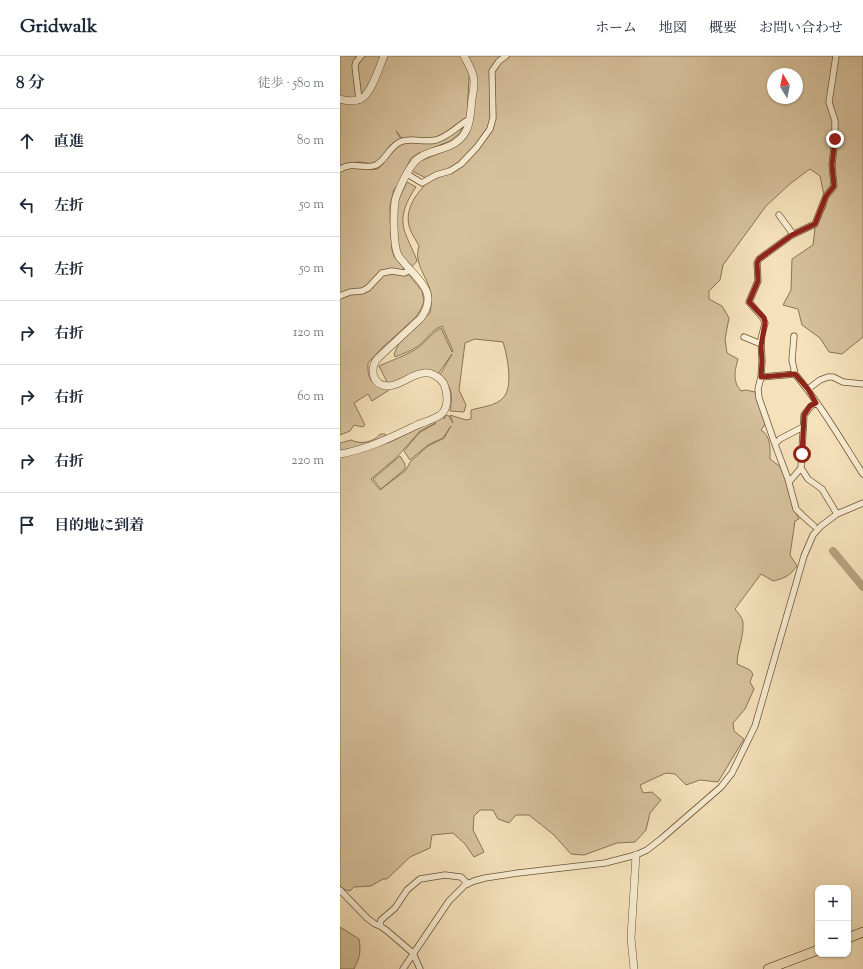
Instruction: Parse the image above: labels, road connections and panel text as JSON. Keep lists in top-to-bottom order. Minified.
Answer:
{"north":"top","page":{"header":"Gridwalk","nav":["ホーム","地図","概要","お問い合わせ"],"heading":["8 分","徒歩 · 580 m"],"list":[["直進","80 m"],["左折","50 m"],["左折","50 m"],["右折","120 m"],["右折","60 m"],["右折","220 m"],"目的地に到着"],"map_buttons":["+","−"]}}
